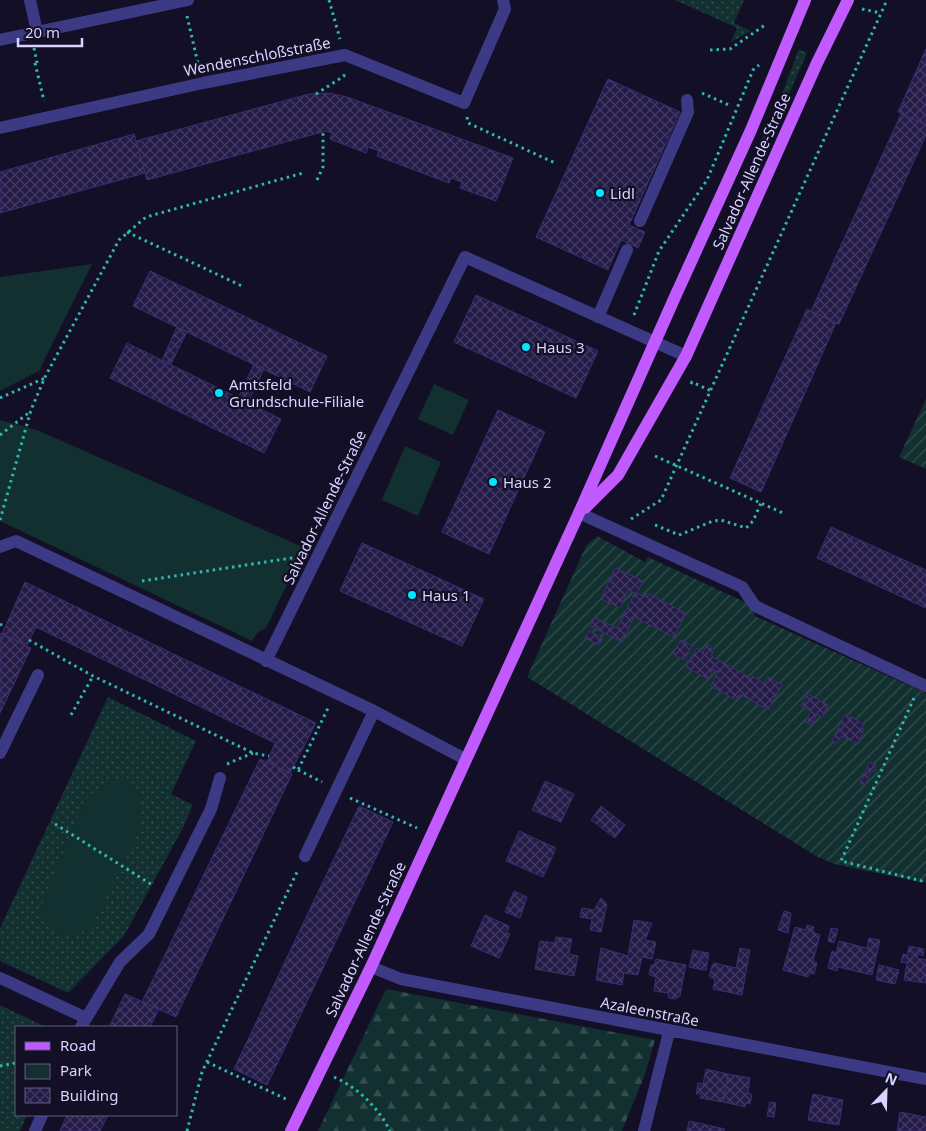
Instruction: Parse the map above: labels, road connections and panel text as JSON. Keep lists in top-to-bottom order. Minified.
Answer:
{"streets":{"main road":["Salvador-Allende-Straße"],"street":["Wendenschloßstraße","Azaleenstraße"]},"crossings":[["Salvador-Allende-Straße","Azaleenstraße"]],"places":["Lidl","Haus 3","Amtsfeld Grundschule-Filiale","Haus 2","Haus 1"],"legend":["Road","Park","Building"],"scale_bar":"20 m","north":"top right"}
